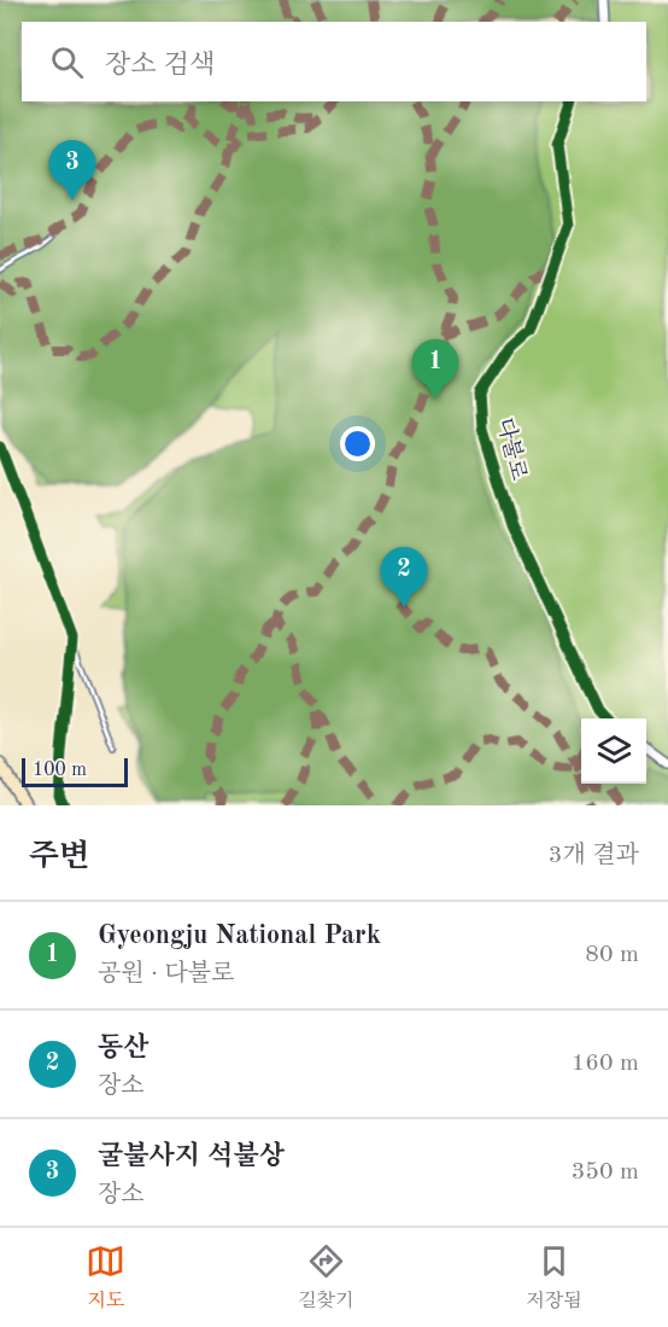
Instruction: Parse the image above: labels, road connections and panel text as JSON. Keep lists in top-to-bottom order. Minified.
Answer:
{"streets":{"street":["다불로"]},"scale_bar":"100 m","page":{"search":"장소 검색","pins":["3","1","2"],"scale":"100 m","heading":["주변","3개 결과"],"list":[{"mark":"1","name":"Gyeongju National Park","note":"공원 · 다불로","value":"80 m"},{"mark":"2","name":"동산","note":"장소","value":"160 m"},{"mark":"3","name":"굴불사지 석불상","note":"장소","value":"350 m"}],"nav":["지도","길찾기","저장됨"]}}
